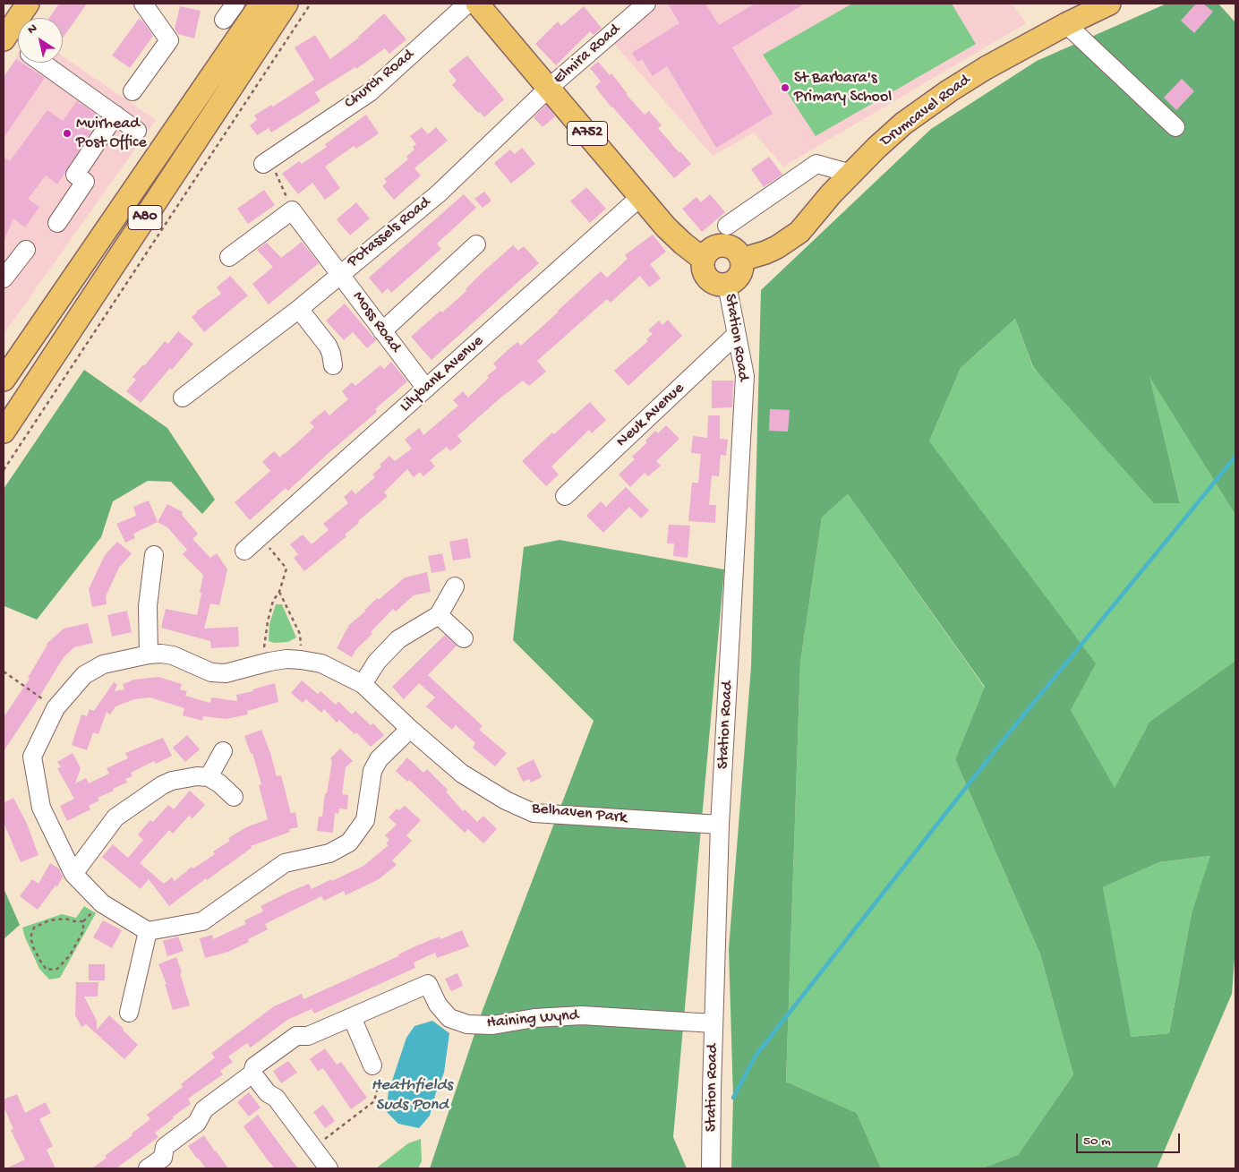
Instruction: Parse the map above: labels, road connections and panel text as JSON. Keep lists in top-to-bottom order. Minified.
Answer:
{"streets":{"main road":["Drumcavel Road","A752","A80","Station Road"],"street":["Elmira Road","Church Road","Potassels Road","Moss Road","Lilybank Avenue","Neuk Avenue","Belhaven Park","Haining Wynd"]},"crossings":[["Elmira Road","A752"],["Elmira Road","Potassels Road"],["Drumcavel Road","A752"],["Drumcavel Road","Station Road"],["A752","Potassels Road"],["A752","Station Road"],["A752","Lilybank Avenue"],["Potassels Road","Moss Road"],["Moss Road","Lilybank Avenue"],["Station Road","Neuk Avenue"],["Station Road","Belhaven Park"],["Station Road","Haining Wynd"]],"water":["Heathfields Suds Pond"],"places":["St Barbara's Primary School","Muirhead Post Office"],"scale_bar":"50 m","north":"top left"}
